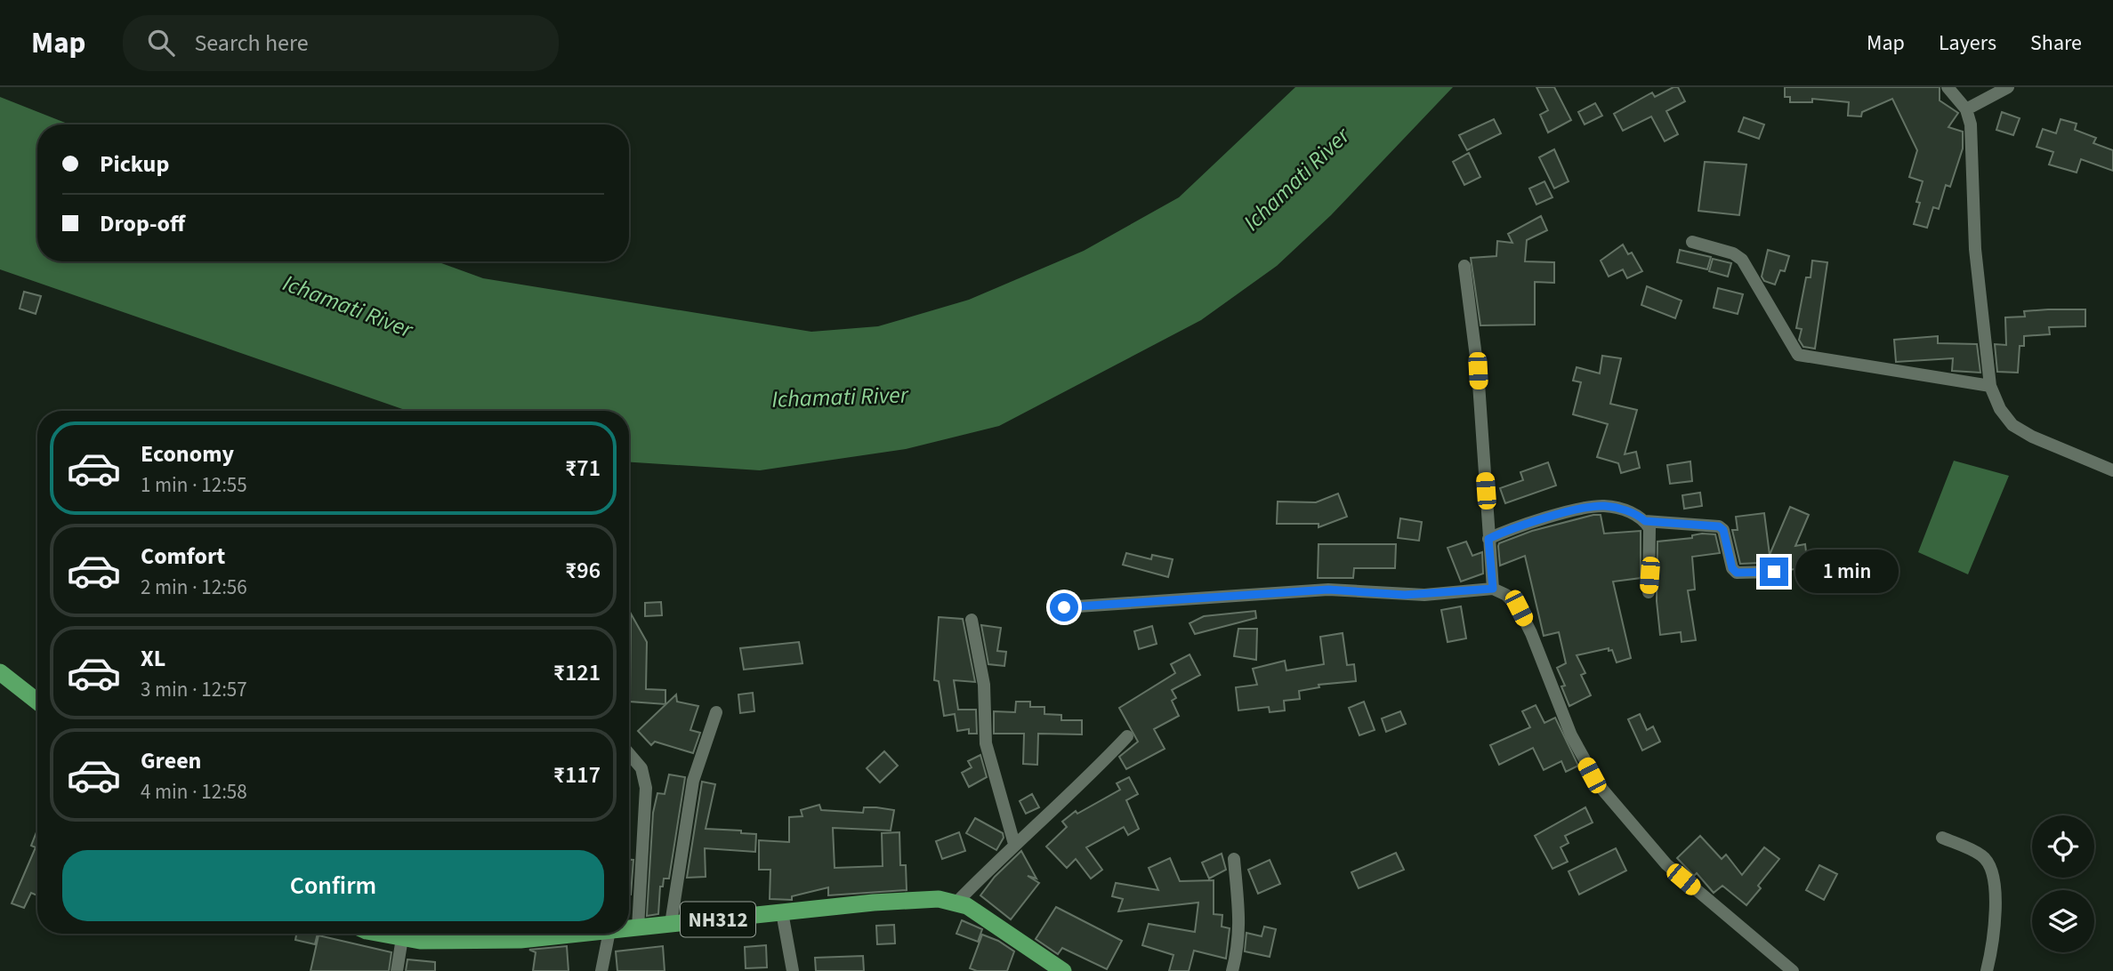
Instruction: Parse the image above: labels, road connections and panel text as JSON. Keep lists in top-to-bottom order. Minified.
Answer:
{"streets":{"highway":["NH312"]},"water":["Ichamati River"],"page":{"header":"Map","search":"Search here","nav":["Map","Layers","Share"],"banner":["Pickup","Drop-off"],"list":[{"name":"Economy","note":"1 min · 12:55","value":"₹71"},{"name":"Comfort","note":"2 min · 12:56","value":"₹96"},{"name":"XL","note":"3 min · 12:57","value":"₹121"},{"name":"Green","note":"4 min · 12:58","value":"₹117"}],"bubble":"1 min","buttons":"Confirm"}}
